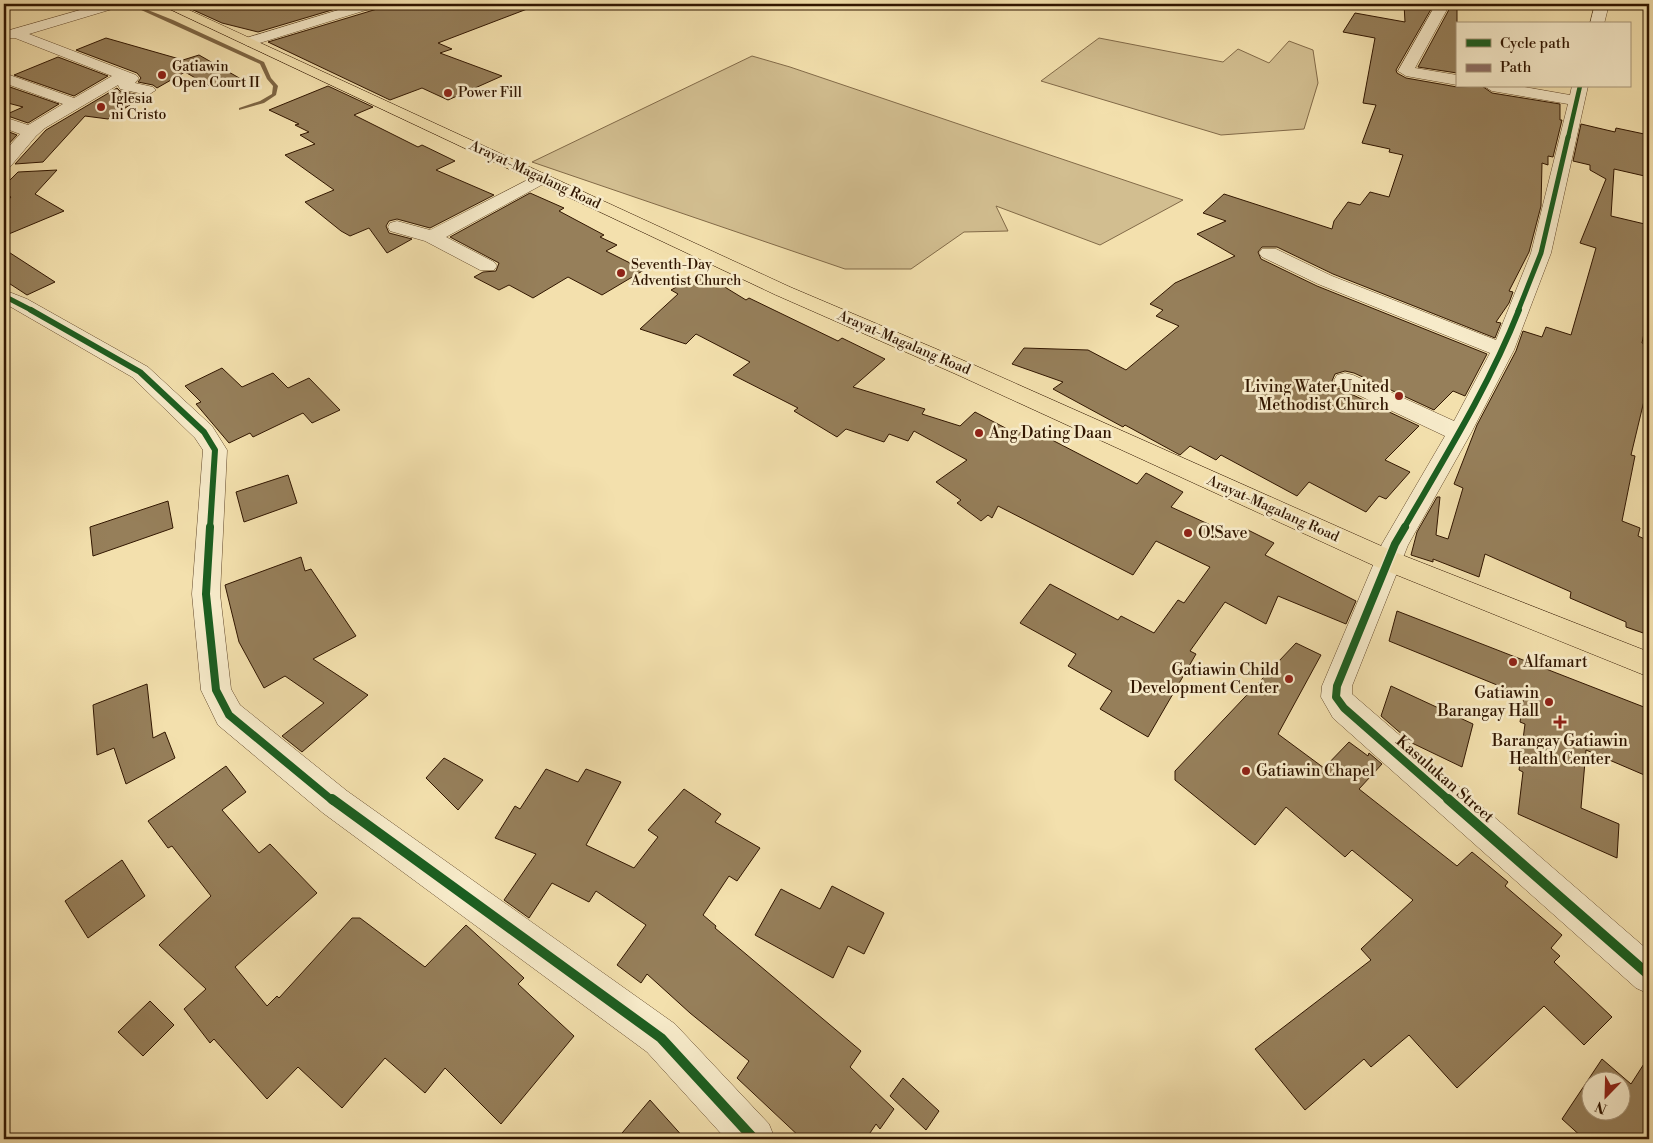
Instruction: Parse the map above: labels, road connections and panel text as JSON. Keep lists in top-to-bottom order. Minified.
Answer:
{"streets":{"main road":["Arayat-Magalang Road"],"street":["Kasulukan Street"]},"crossings":[["Arayat-Magalang Road","Kasulukan Street"]],"places":{"other":["Gatiawin Open Court II","Power Fill","Iglesia ni Cristo","Seventh-Day Adventist Church","Living Water United Methodist Church","Ang Dating Daan","O!Save","Alfamart","Gatiawin Child Development Center","Gatiawin Barangay Hall","Gatiawin Chapel"],"health":["Barangay Gatiawin Health Center"]},"legend":["Cycle path","Path"],"north":"bottom left"}
